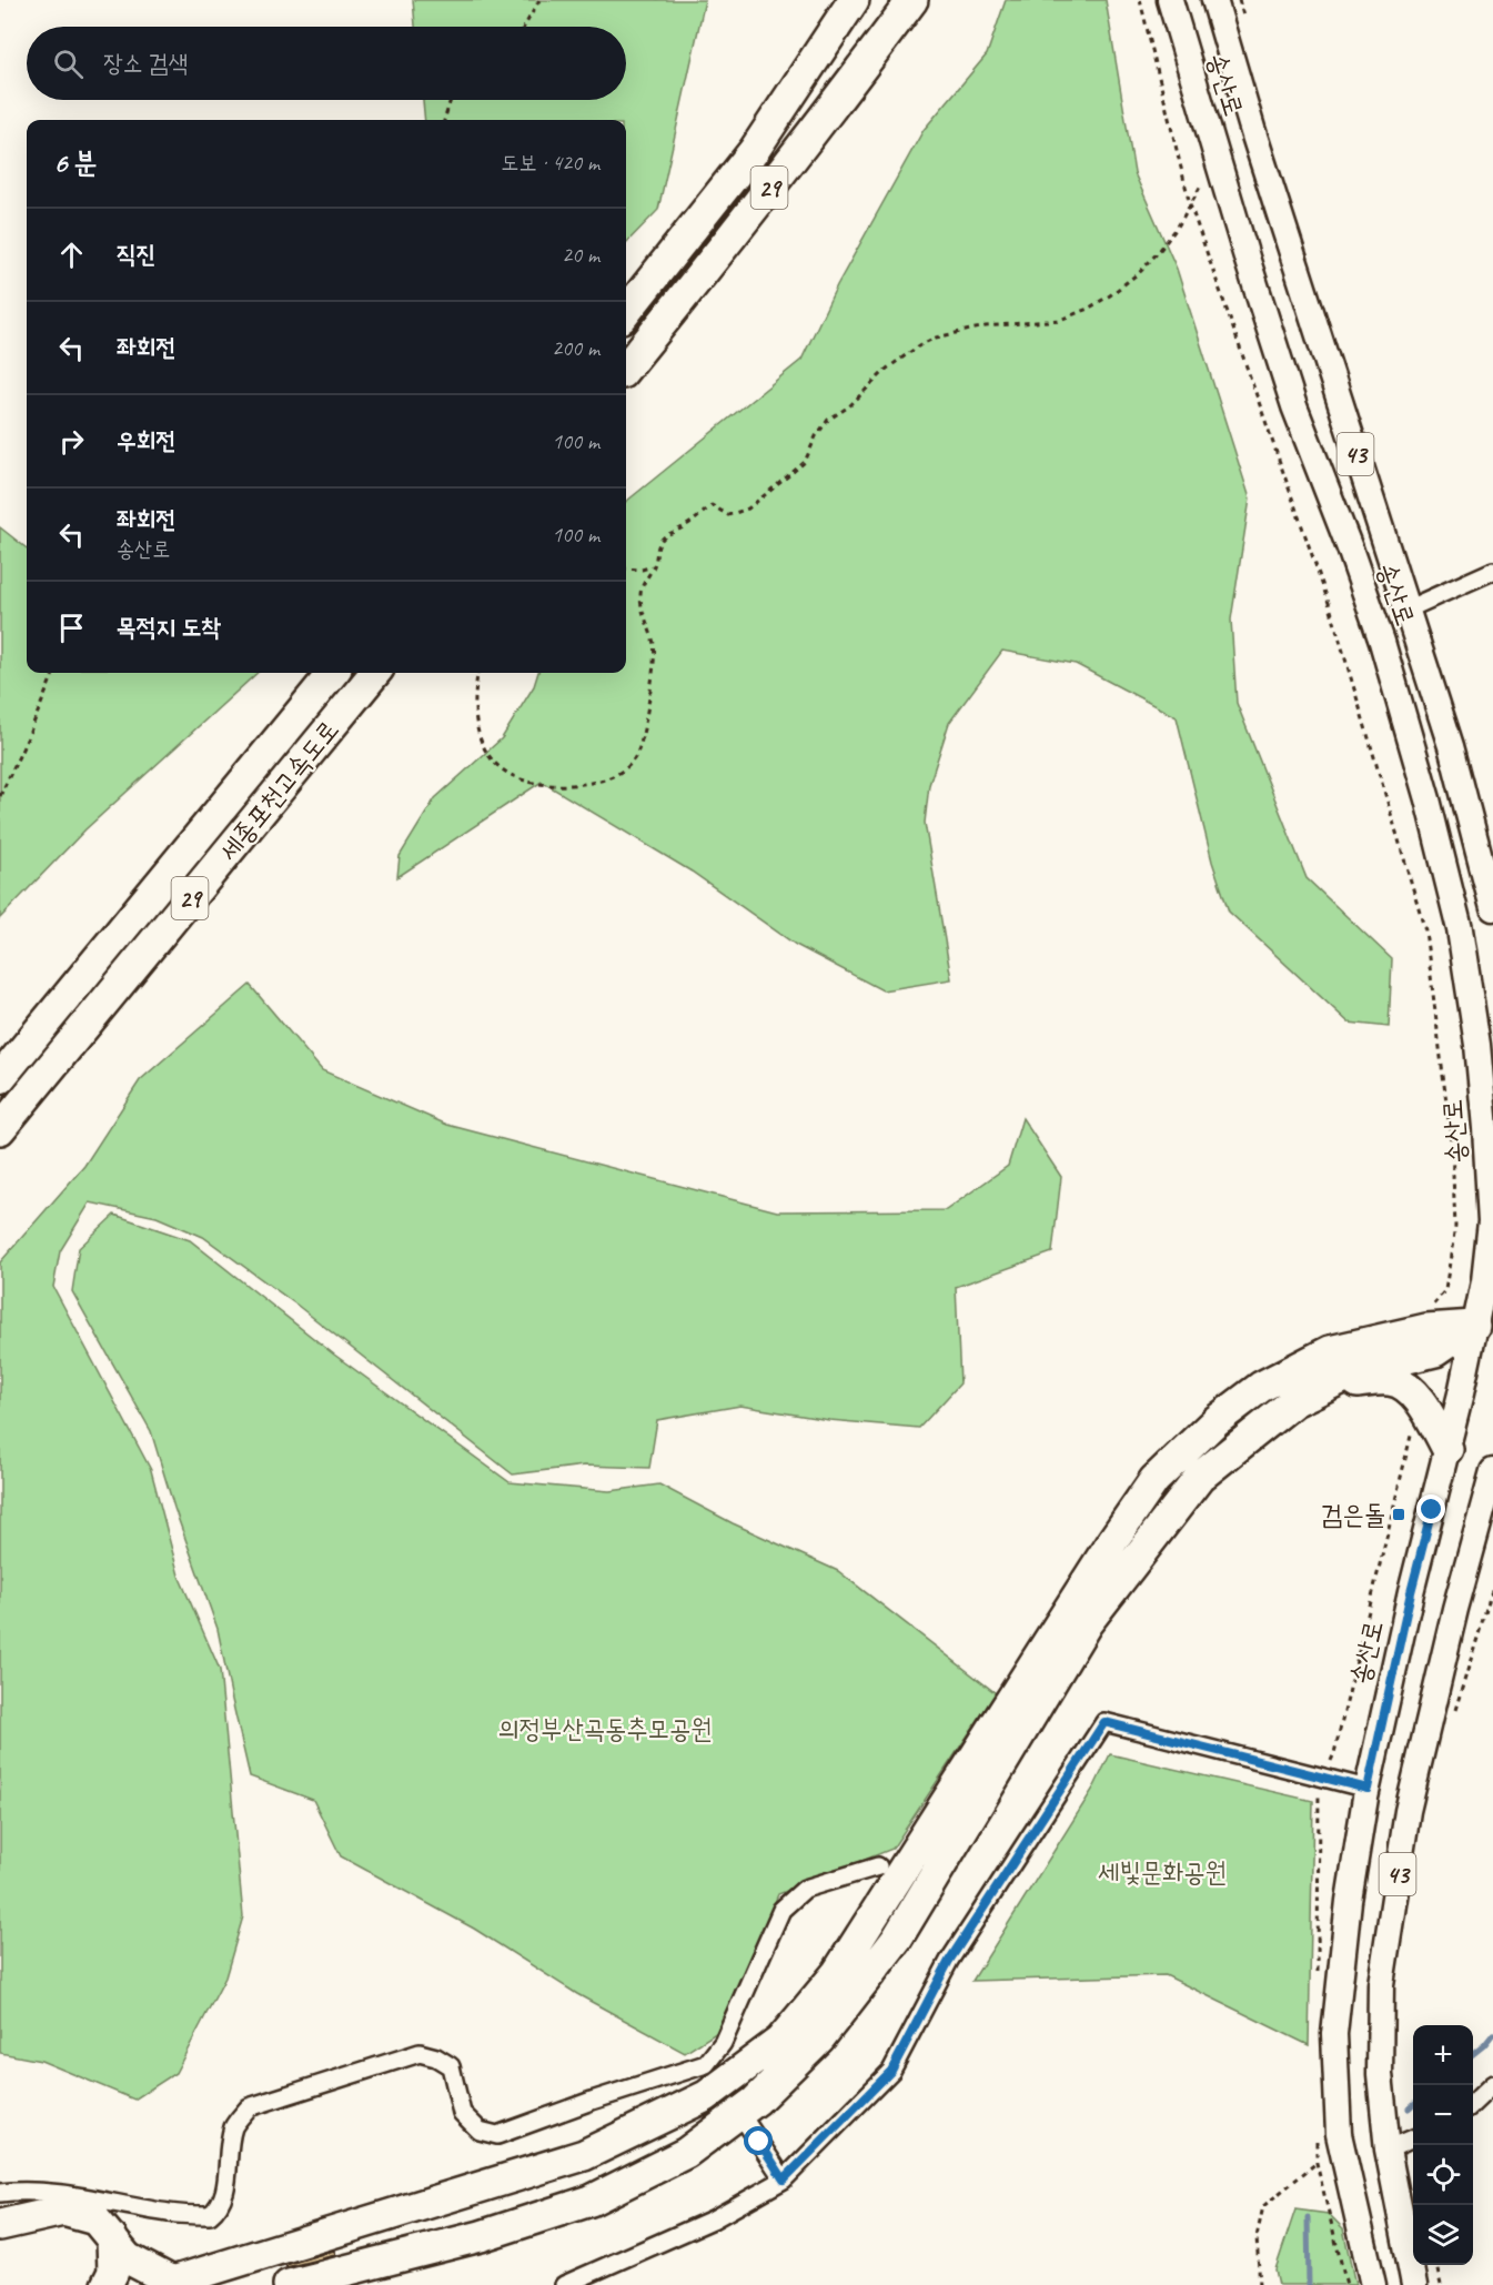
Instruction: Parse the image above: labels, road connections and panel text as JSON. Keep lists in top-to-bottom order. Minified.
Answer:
{"streets":{"highway":["29","세종포천고속도로"],"main road":["송산로","43"]},"parks":["의정부산곡동추모공원","세빛문화공원"],"places":{"transit":["검은돌"]},"page":{"search":"장소 검색","heading":["6 분","도보 · 420 m"],"list":[["직진","20 m"],["좌회전","200 m"],["우회전","100 m"],["좌회전","송산로","100 m"],"목적지 도착"],"map_buttons":["+","−"]}}
